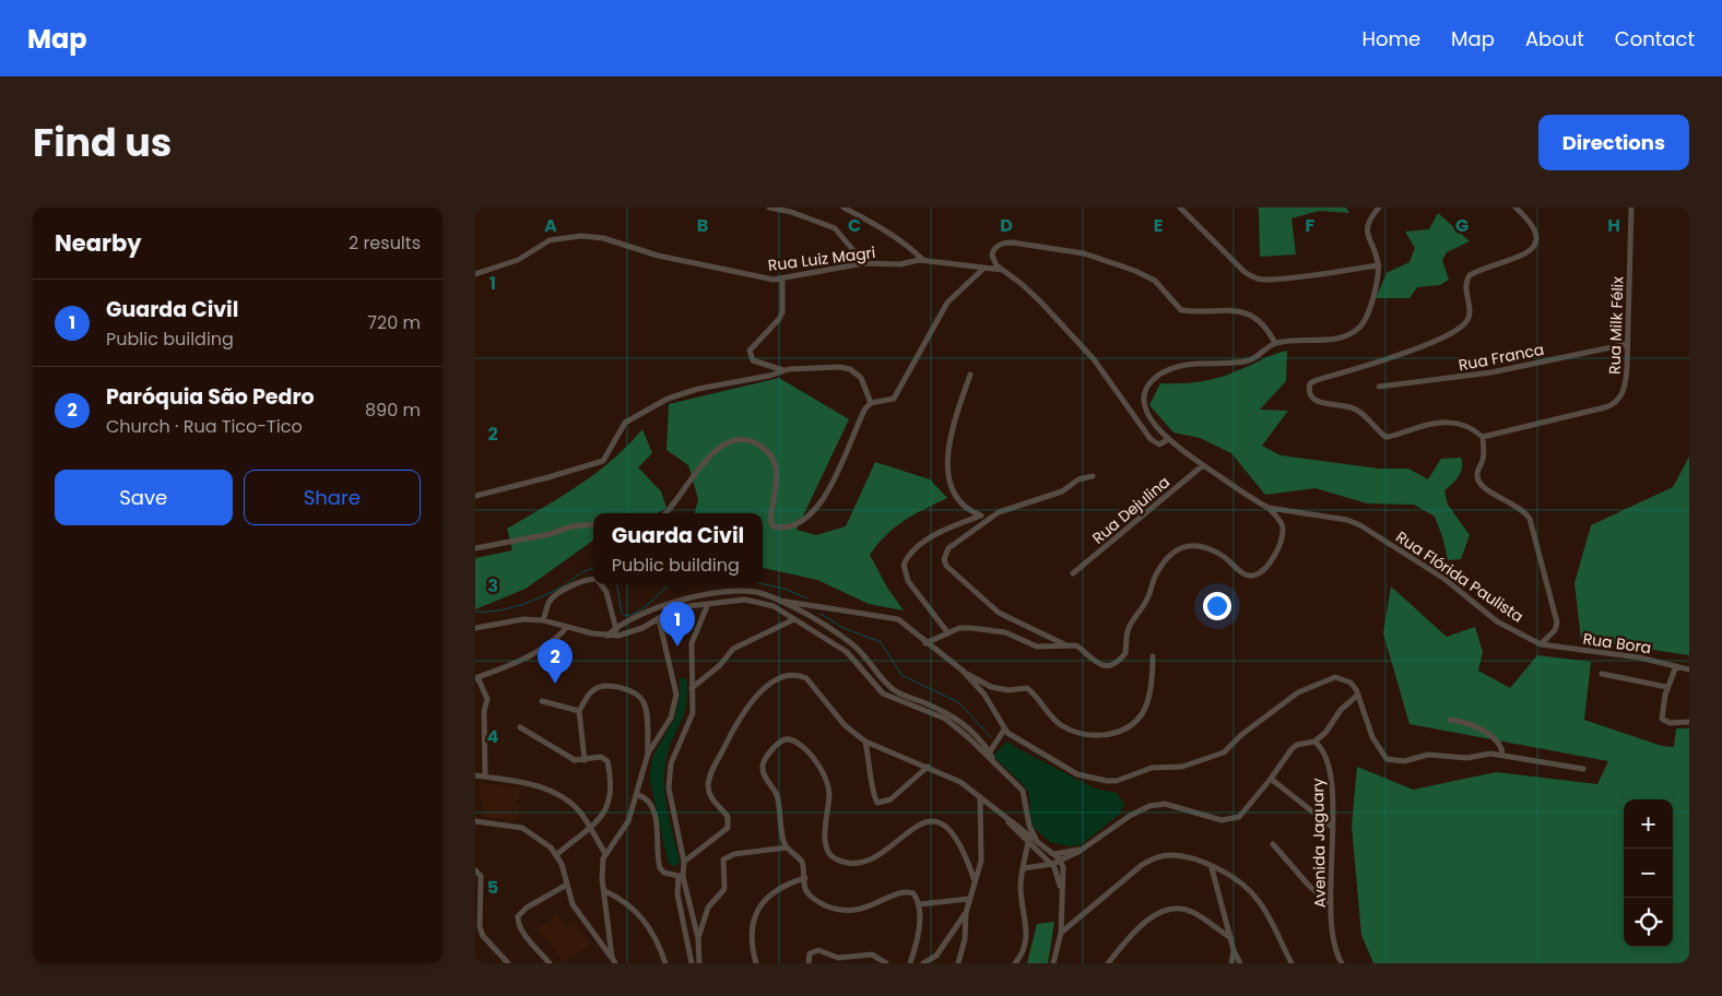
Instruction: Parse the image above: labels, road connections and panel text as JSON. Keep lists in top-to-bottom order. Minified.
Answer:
{"streets":{"street":["Rua Luiz Magri","Rua Milk Félix","Rua Franca","Rua Dejulina","Rua Flórida Paulista","Rua Bora","Avenida Jaguary"]},"crossings":[["Rua Milk Félix","Rua Franca"],["Rua Flórida Paulista","Rua Bora"]],"page":{"header":"Map","nav":["Home","Map","About","Contact"],"title":"Find us","buttons":["Directions",["Save","Share"]],"heading":["Nearby","2 results"],"list":[{"mark":"1","name":"Guarda Civil","note":"Public building","value":"720 m"},{"mark":"2","name":"Paróquia São Pedro","note":"Church · Rua Tico-Tico","value":"890 m"}],"popup":["Guarda Civil","Public building"],"pins":["1","2"],"map_buttons":["+","−"]},"grid":{"columns":["A","B","C","D","E","F","G","H"],"rows":["1","2","3","4","5"]}}
